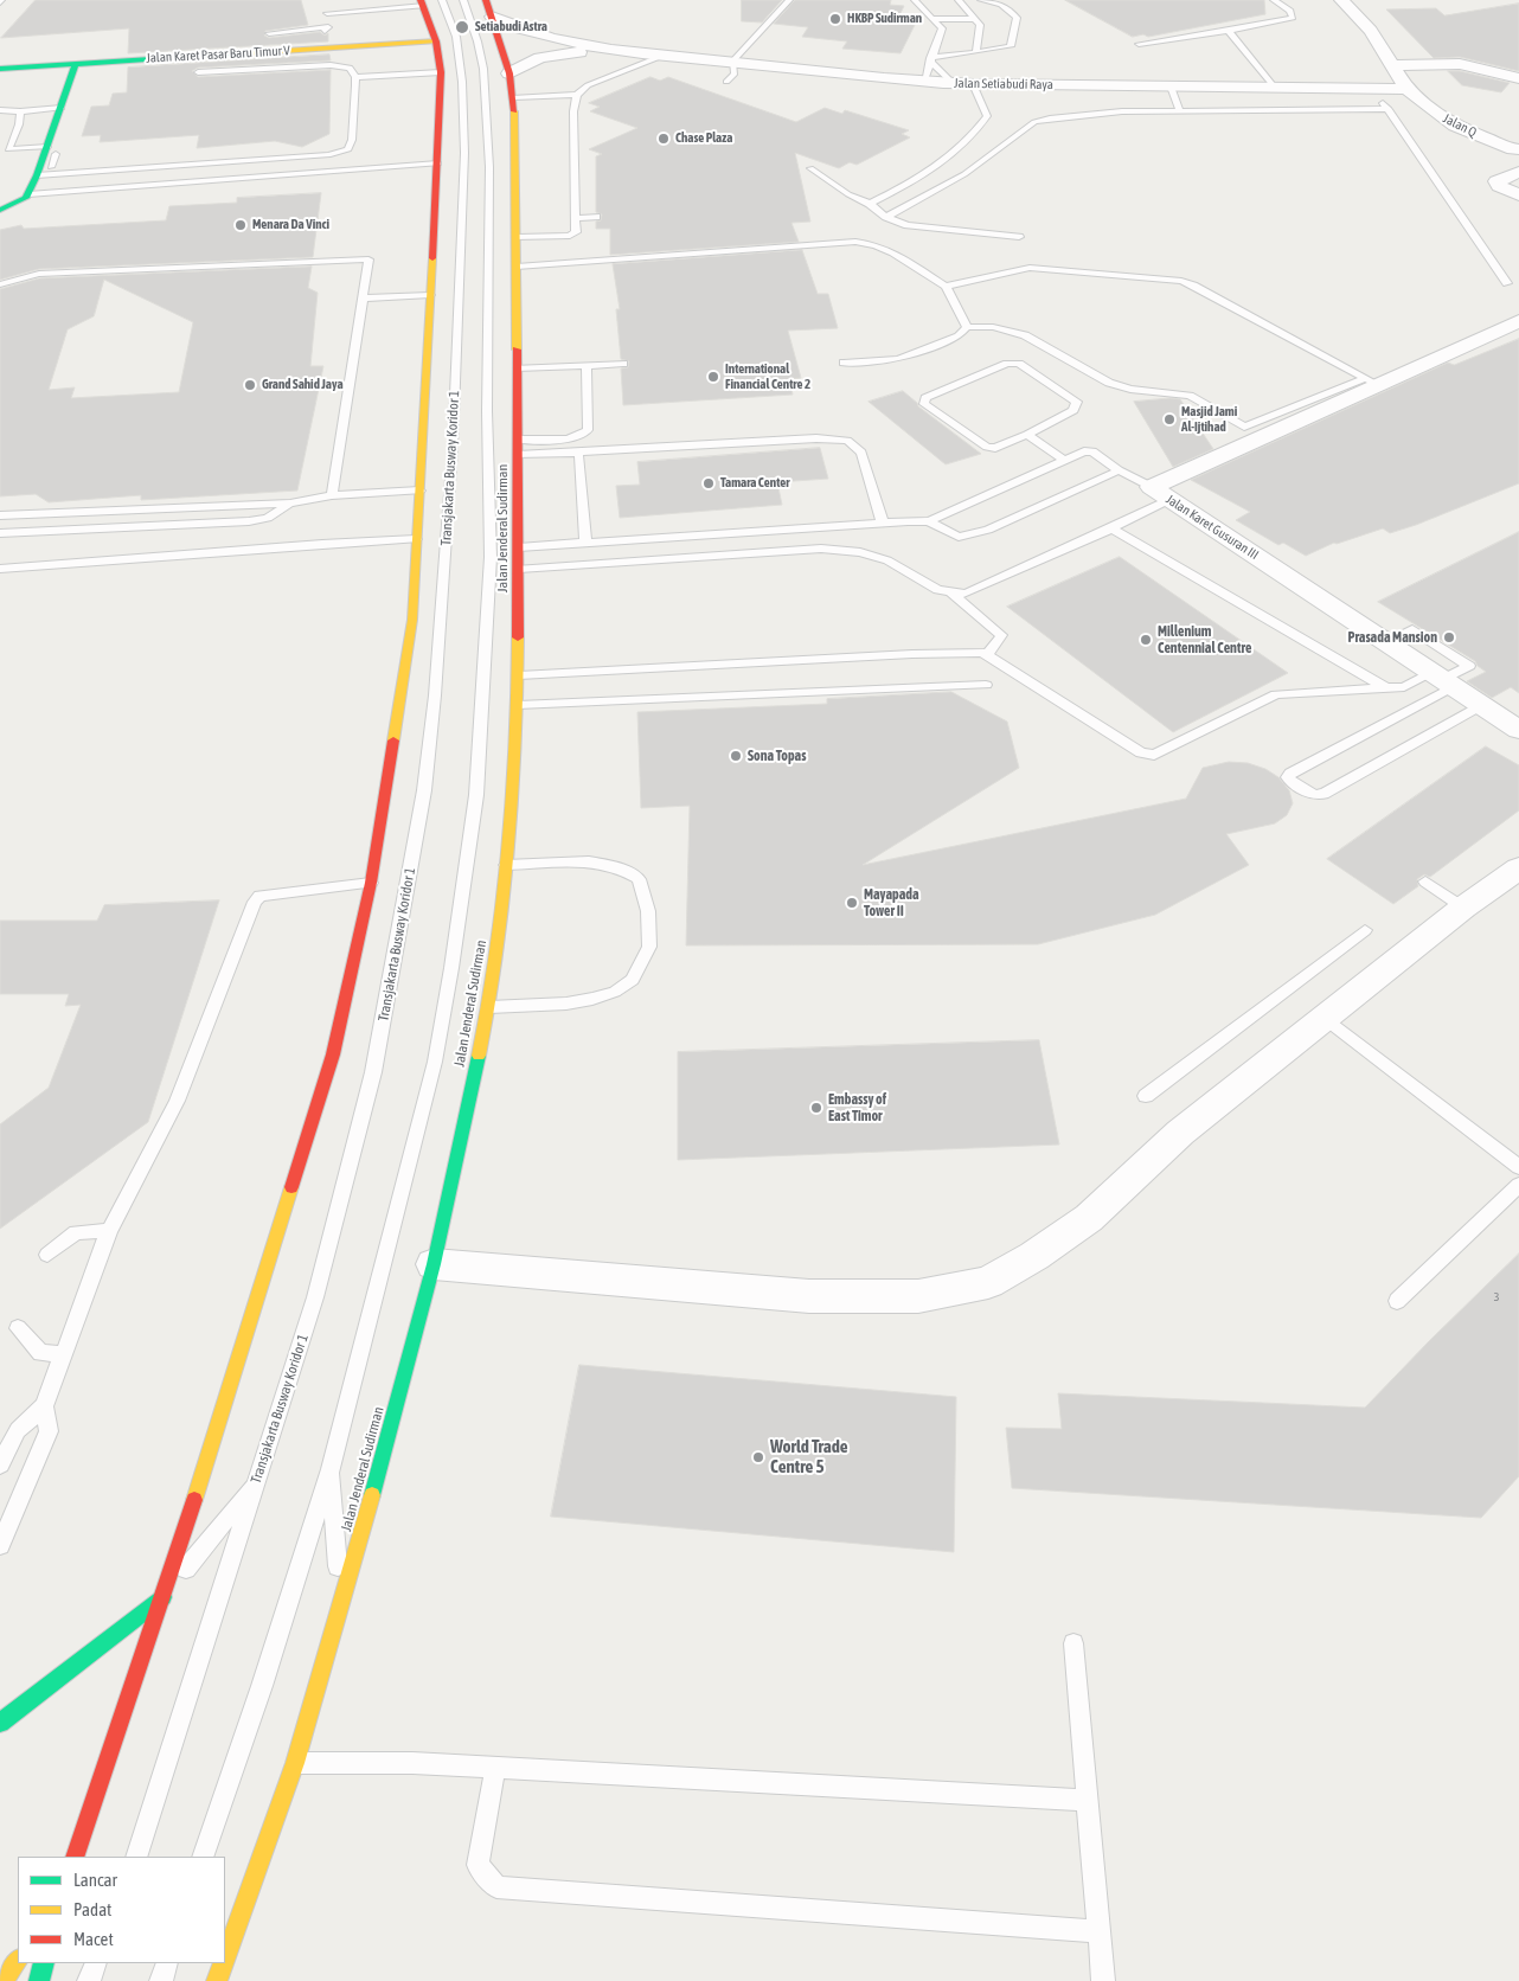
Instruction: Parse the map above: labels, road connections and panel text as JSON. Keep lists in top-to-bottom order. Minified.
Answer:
{"streets":{"main road":["Jalan Karet Pasar Baru Timur V","Jalan Jenderal Sudirman"],"street":["Jalan Setiabudi Raya","Jalan Q","Jalan Karet Gusuran III"],"lane":["Transjakarta Busway Koridor 1"]},"crossings":[["Jalan Setiabudi Raya","Jalan Q"],["Jalan Setiabudi Raya","Jalan Jenderal Sudirman"]],"places":["HKBP Sudirman","Setiabudi Astra","Chase Plaza","Menara Da Vinci","International Financial Centre 2","Grand Sahid Jaya","Masjid Jami Al-Ijtihad","Tamara Center","Prasada Mansion","Millenium Centennial Centre","Sona Topas","Mayapada Tower II","Embassy of East Timor","World Trade Centre 5"],"house_numbers":["3"],"legend":["Lancar","Padat","Macet"]}
